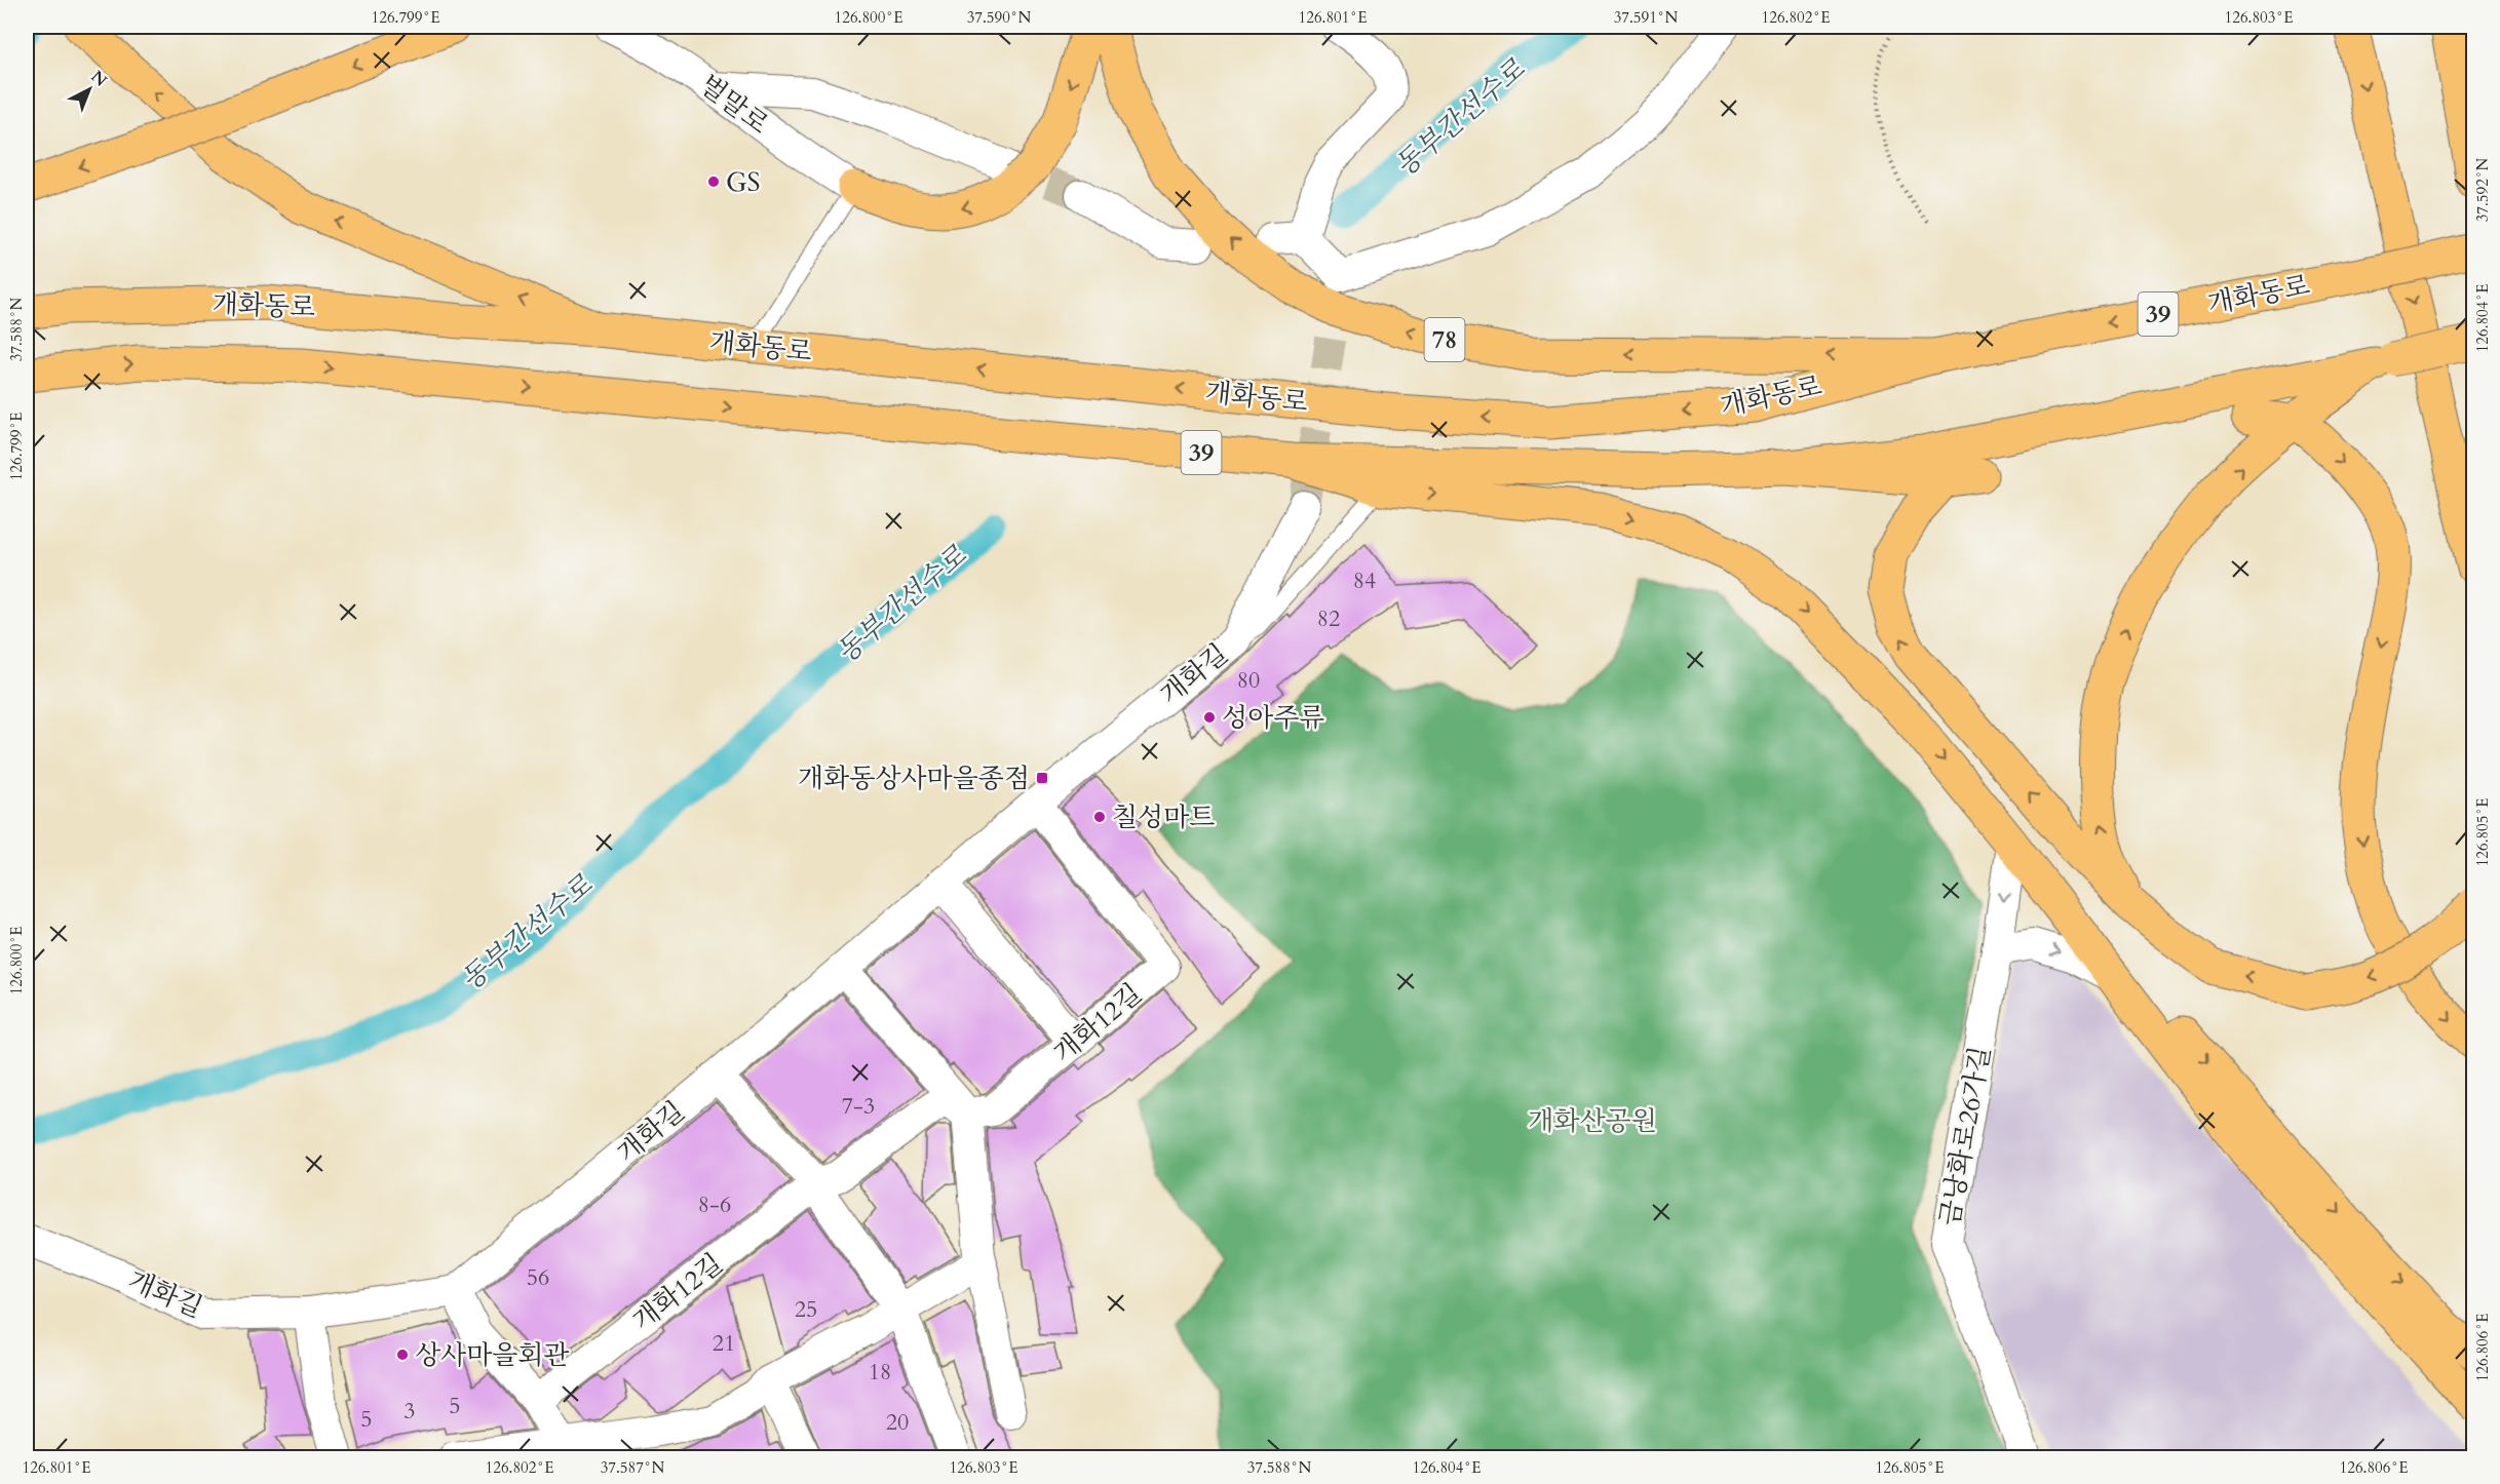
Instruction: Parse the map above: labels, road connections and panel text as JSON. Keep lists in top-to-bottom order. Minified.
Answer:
{"streets":{"main road":["개화동로","39","78"],"street":["벌말로","개화길","개화12길","금낭화로26가길"]},"crossings":[["개화동로","78"],["개화길","개화12길"]],"water":["동부간선수로"],"parks":["개화산공원"],"places":{"other":["GS","성아주류","칠성마트","상사마을회관"],"transit":["개화동상사마을종점"]},"house_numbers":["84","82","80","7-3","8-6","56","25","21","18","5","3","5","20"],"north":"top right","coordinates":["126.799°E","126.800°E","37.590°N","126.801°E","37.591°N","126.802°E","126.803°E","37.592°N","126.804°E","37.588°N","126.805°E","126.806°E","37.587°N"]}
